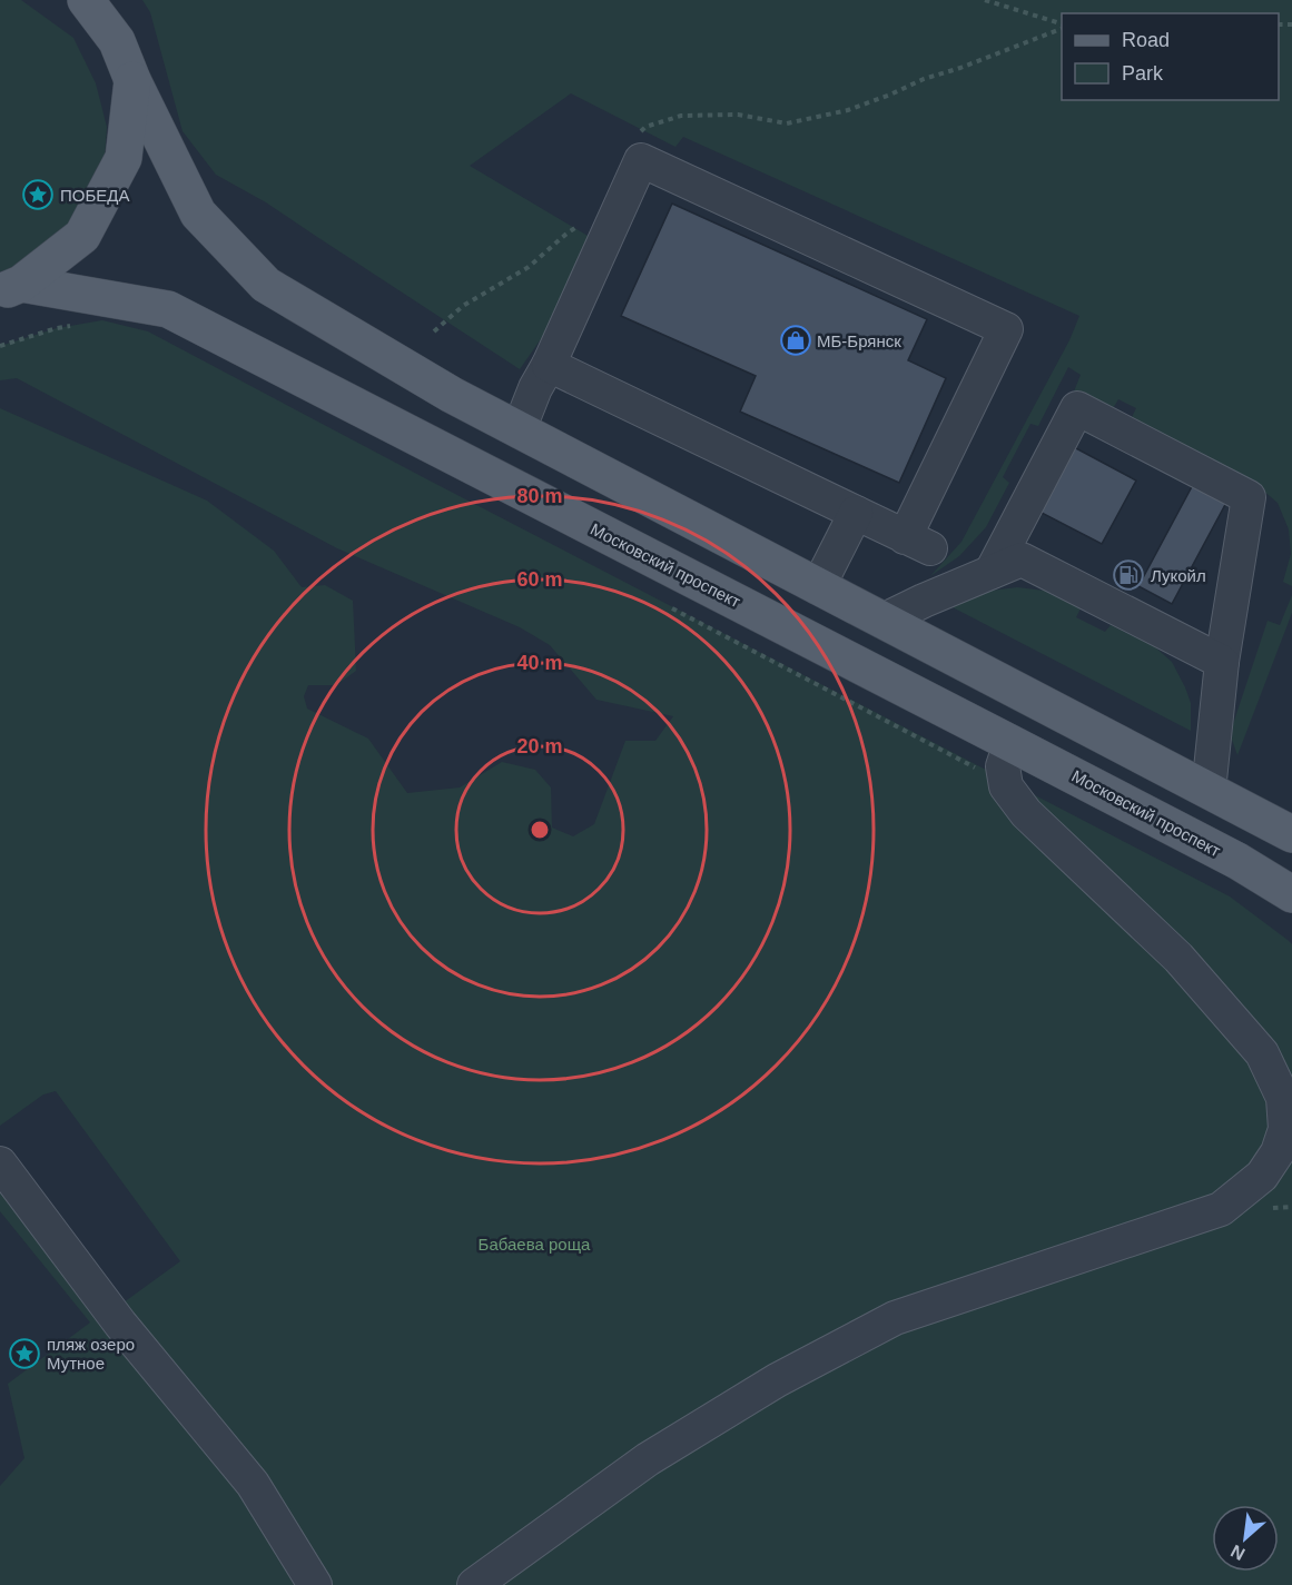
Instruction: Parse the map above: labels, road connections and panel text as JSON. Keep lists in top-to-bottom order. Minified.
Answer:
{"streets":{"main road":["Московский проспект"]},"parks":["Бабаева роща"],"places":{"place":["ПОБЕДА","пляж озеро Мутное"],"shop":["МБ-Брянск"],"fuel station":["Лукойл"]},"legend":["Road","Park"],"north":"bottom left","rings":["80 m","60 m","40 m","20 m"]}
